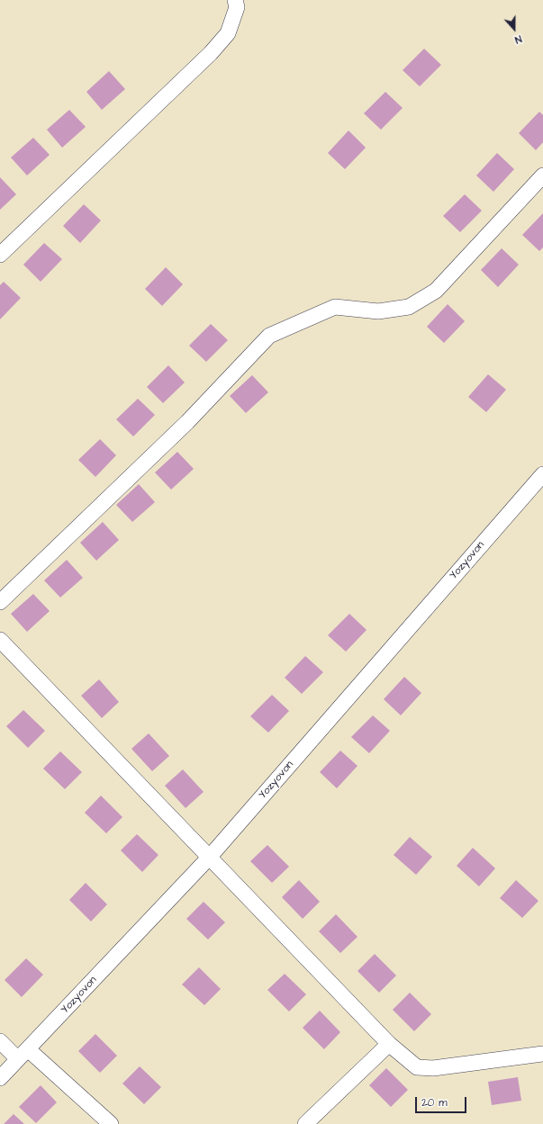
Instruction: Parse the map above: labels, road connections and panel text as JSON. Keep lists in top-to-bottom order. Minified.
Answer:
{"streets":{"street":["Yozyovon"]},"scale_bar":"20 m","north":"bottom"}
